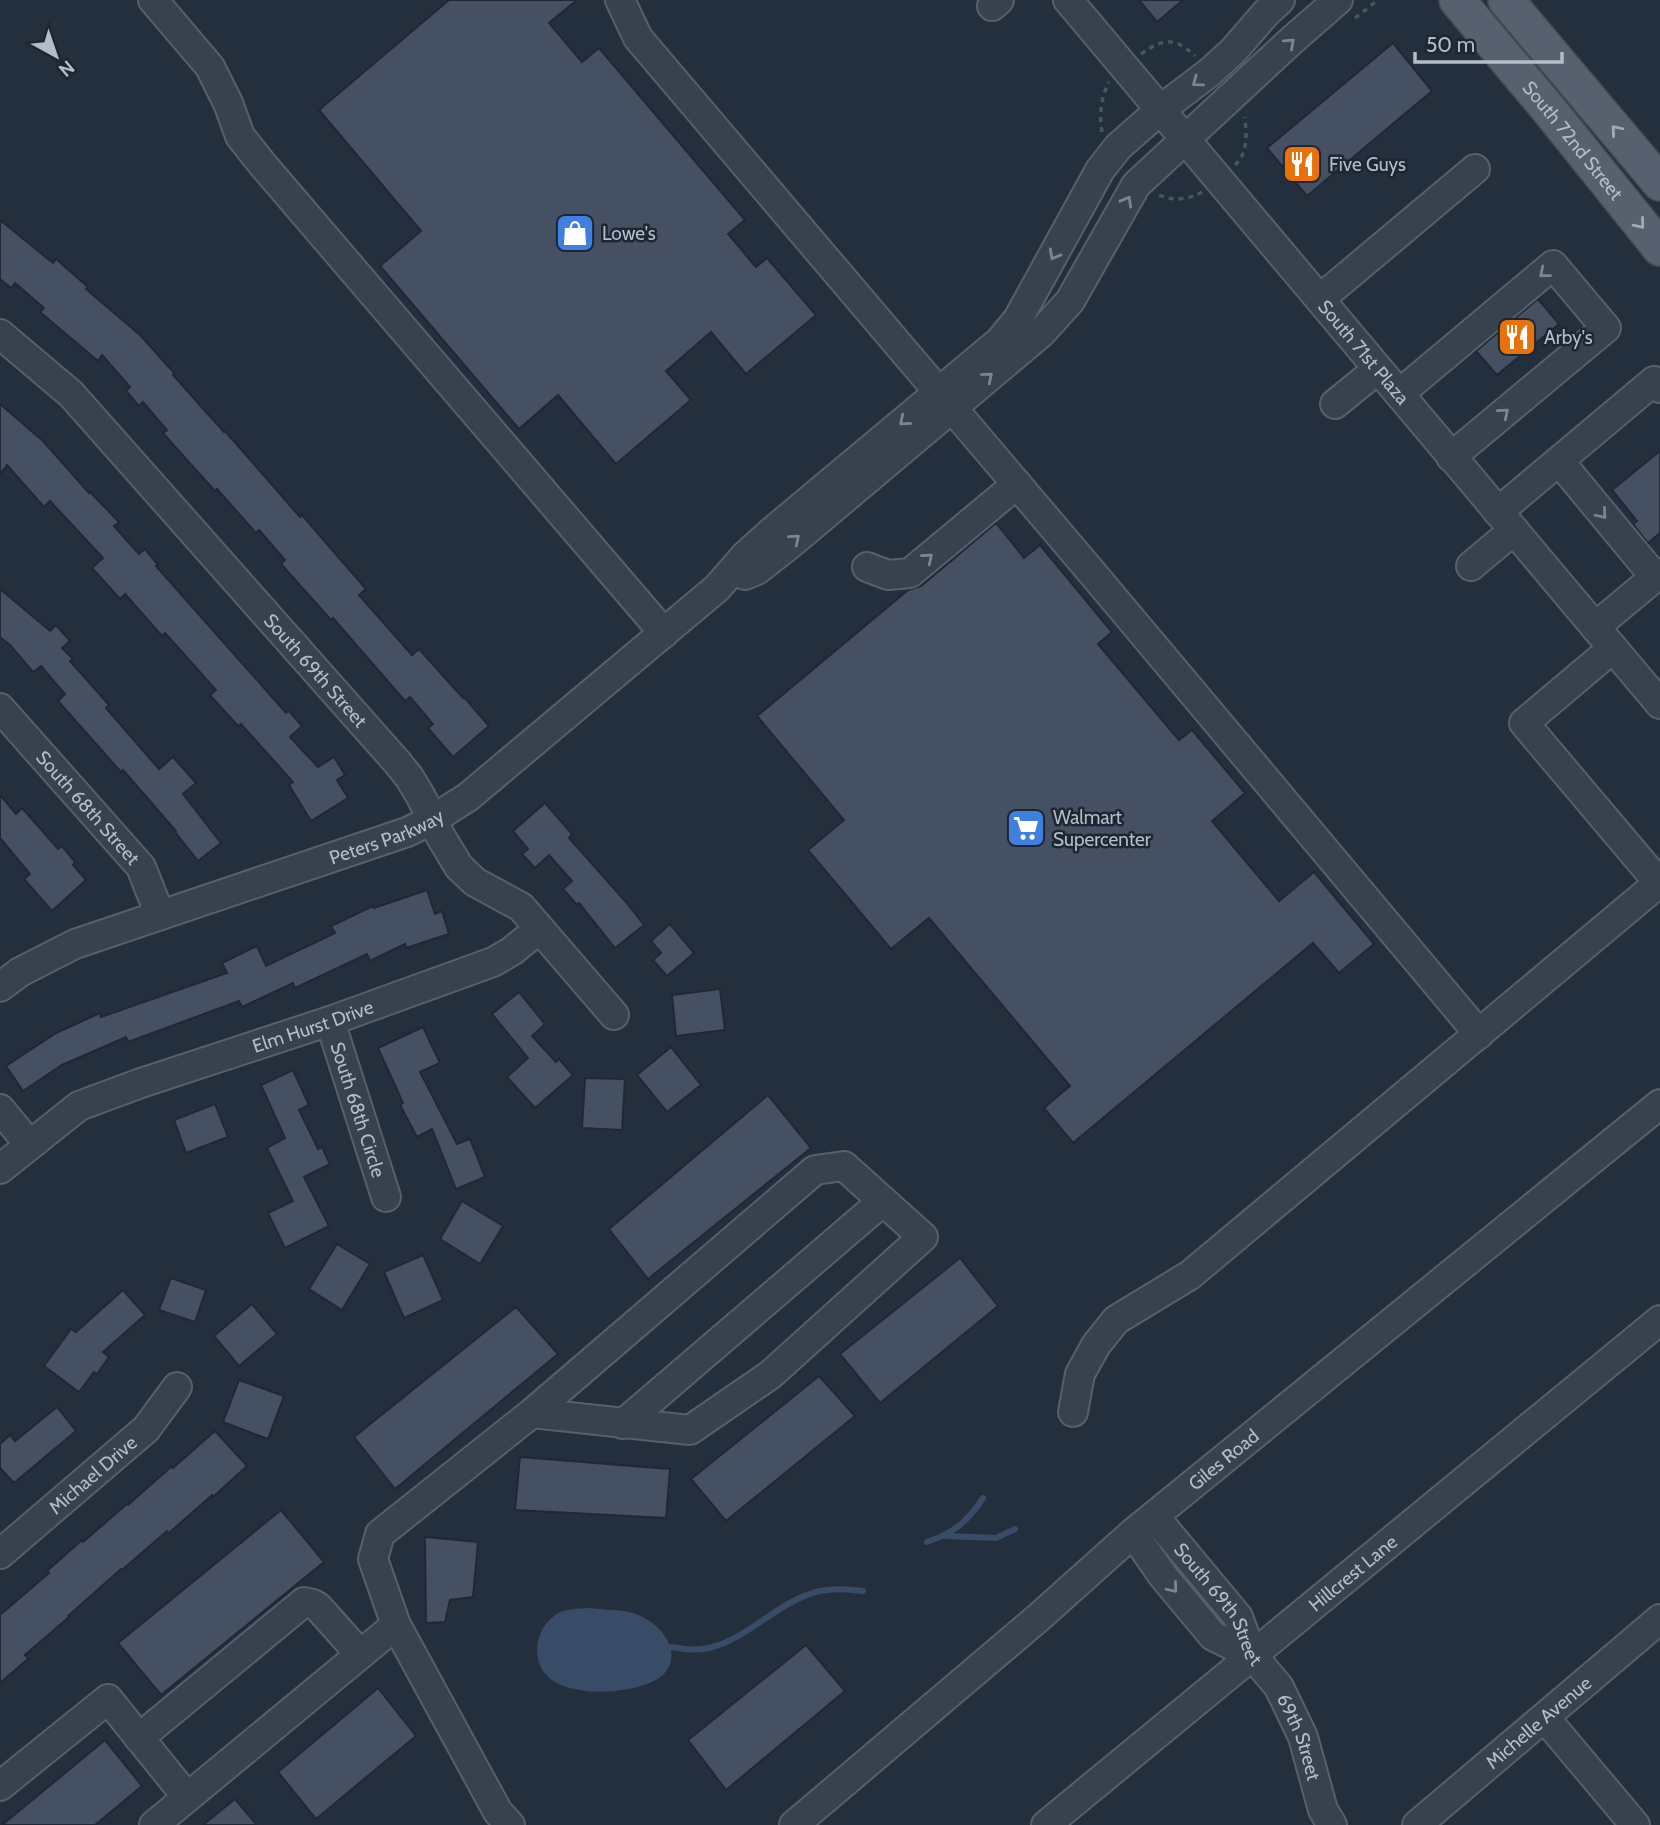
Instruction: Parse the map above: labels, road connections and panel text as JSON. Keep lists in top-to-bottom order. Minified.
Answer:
{"streets":{"main road":["South 72nd Street"],"street":["South 71st Plaza","South 69th Street","South 68th Street","Peters Parkway","Elm Hurst Drive","South 68th Circle","Giles Road","Michael Drive","Hillcrest Lane","Michelle Avenue","69th Street"]},"crossings":[["South 69th Street","Peters Parkway"],["South 69th Street","Elm Hurst Drive"],["South 69th Street","Giles Road"],["South 69th Street","Hillcrest Lane"],["South 69th Street","69th Street"],["South 68th Street","Peters Parkway"],["Elm Hurst Drive","South 68th Circle"],["Hillcrest Lane","69th Street"]],"places":{"restaurant":["Five Guys","Arby's"],"shop":["Lowe's"],"supermarket":["Walmart Supercenter"]},"scale_bar":"50 m","north":"bottom right"}
